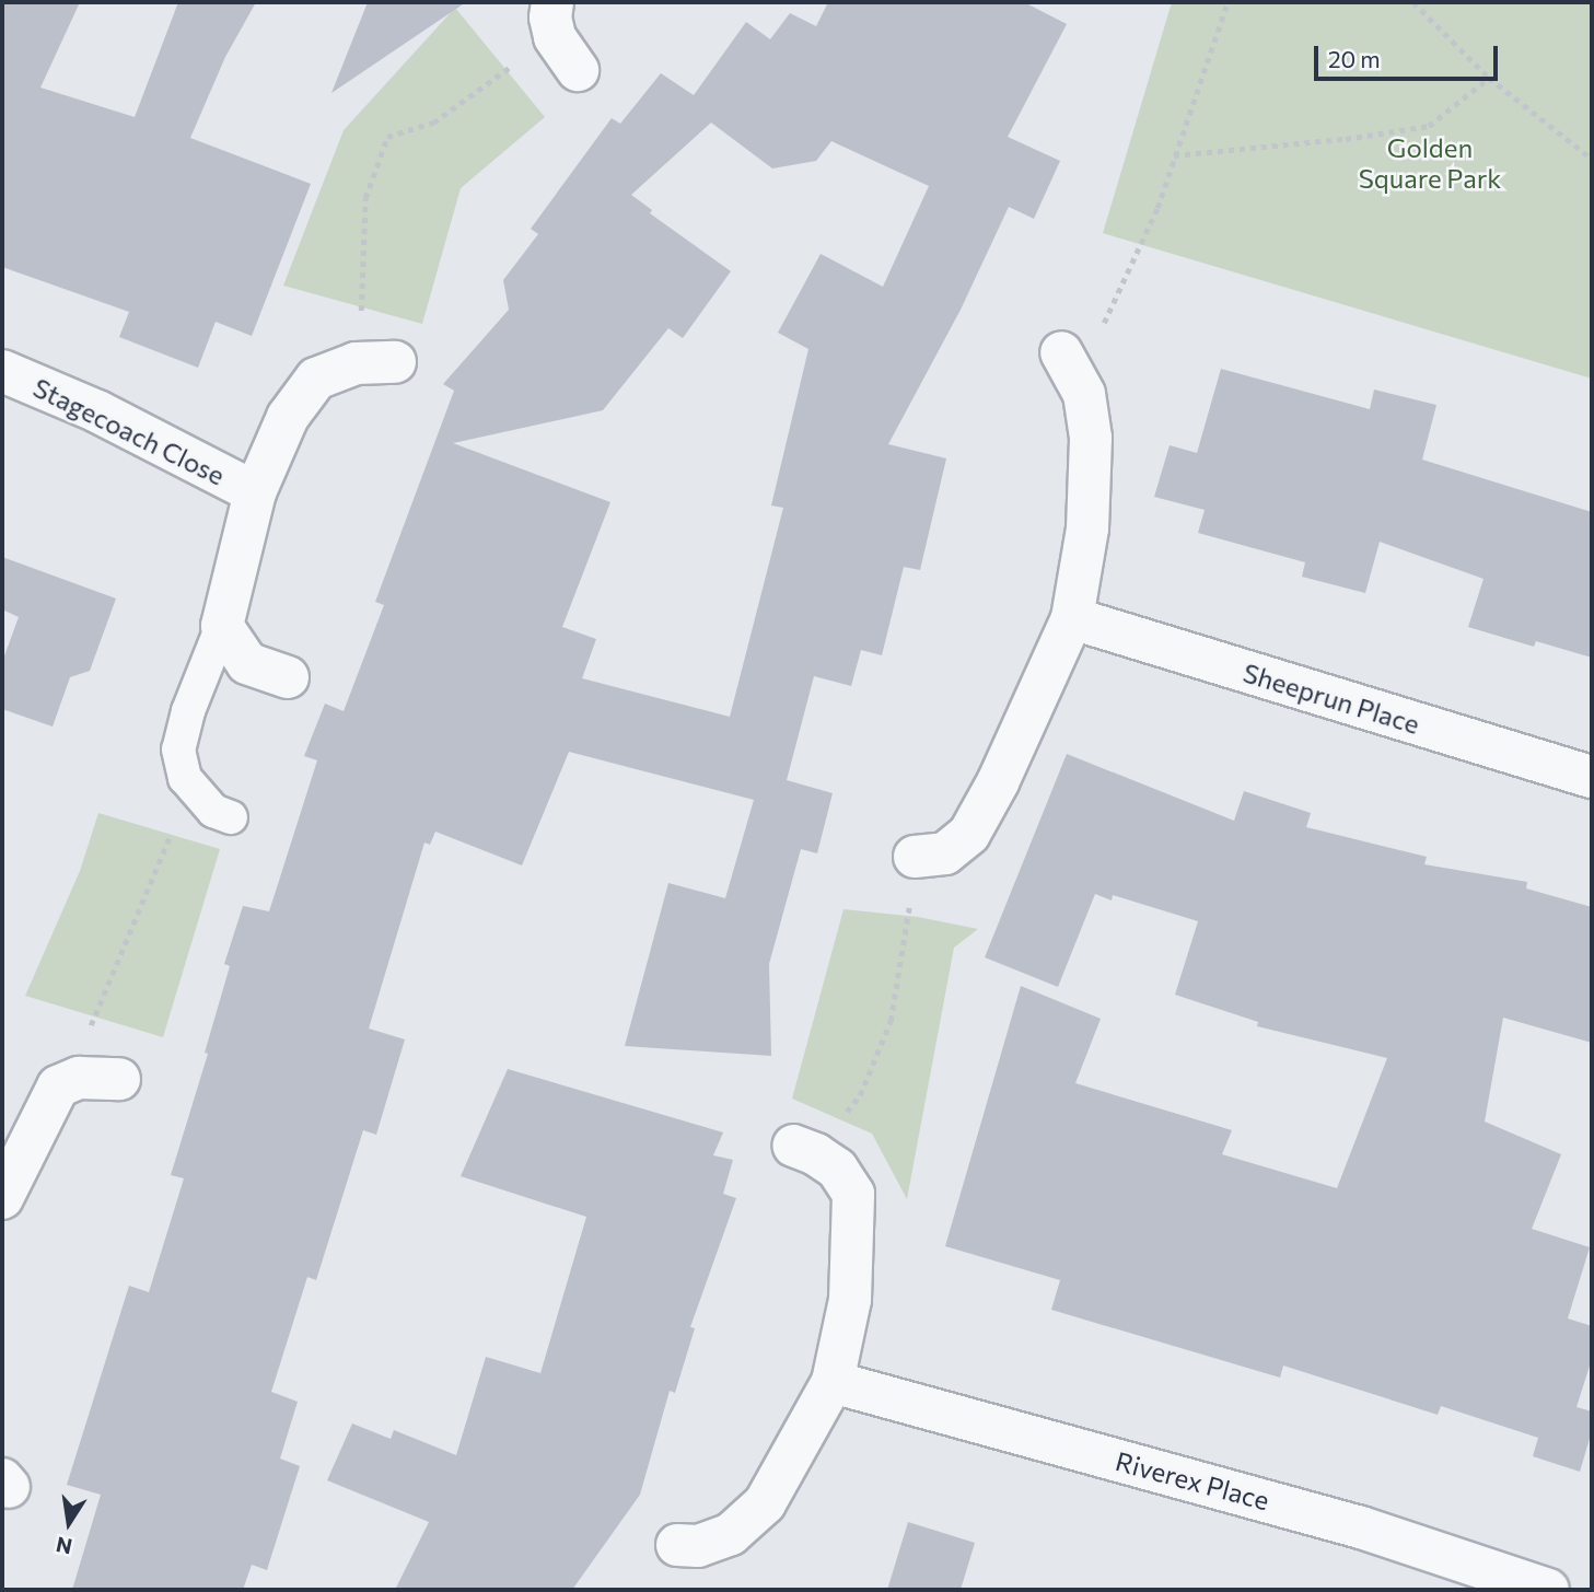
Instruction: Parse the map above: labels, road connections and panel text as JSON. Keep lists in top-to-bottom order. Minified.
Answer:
{"streets":{"street":["Stagecoach Close","Sheeprun Place","Riverex Place"]},"parks":["Golden Square Park"],"scale_bar":"20 m","north":"bottom"}
